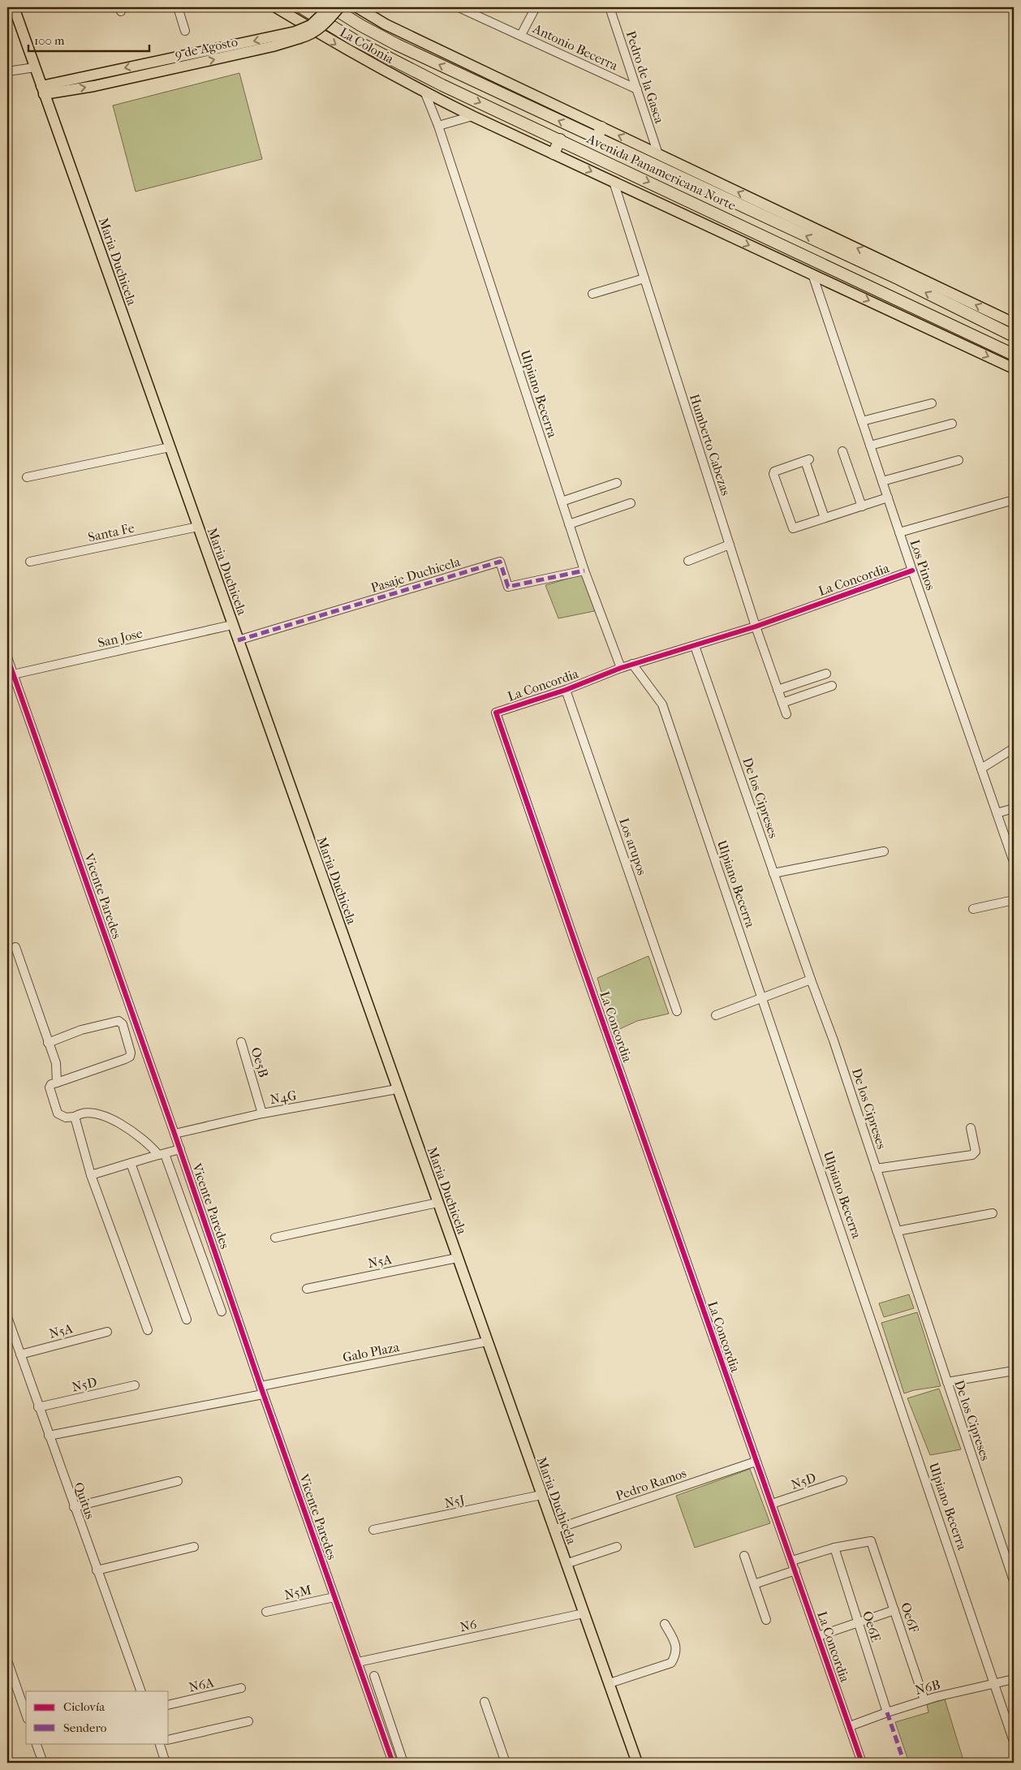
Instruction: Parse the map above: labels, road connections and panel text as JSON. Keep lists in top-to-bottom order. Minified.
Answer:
{"streets":{"highway":["Avenida Panamericana Norte"],"main road":["La Colonia","9 de Agosto","Maria Duchicela"],"street":["Antonio Becerra","Pedro de la Gasca","Ulpiano Becerra","Humberto Cabezas","Santa Fe","Los Pinos","Pasaje Duchicela","La Concordia","San Jose","De los Cipreses","Los arupos","Vicente Paredes","Oe5B","N4G","N5A","Galo Plaza","N5D","Pedro Ramos","Quitus","N5J","N5M","Oe6F","N6","Oe6E","N6A","N6B"]},"crossings":[["La Colonia","Ulpiano Becerra"],["Antonio Becerra","Pedro de la Gasca"],["9 de Agosto","Avenida Panamericana Norte"],["9 de Agosto","Maria Duchicela"],["Pedro de la Gasca","Avenida Panamericana Norte"],["Maria Duchicela","Santa Fe"],["Maria Duchicela","Pasaje Duchicela"],["Maria Duchicela","San Jose"],["Maria Duchicela","N4G"],["Maria Duchicela","N5A"],["Maria Duchicela","Galo Plaza"],["Maria Duchicela","Pedro Ramos"],["Maria Duchicela","N5J"],["Maria Duchicela","N6"],["Ulpiano Becerra","Pasaje Duchicela"],["Ulpiano Becerra","La Concordia"],["Ulpiano Becerra","N6B"],["Humberto Cabezas","La Concordia"],["Los Pinos","La Concordia"],["La Concordia","De los Cipreses"],["La Concordia","Los arupos"],["La Concordia","N5D"],["La Concordia","Pedro Ramos"],["La Concordia","N6B"],["San Jose","Vicente Paredes"],["Vicente Paredes","N4G"],["Vicente Paredes","Galo Plaza"],["Vicente Paredes","N5M"],["Vicente Paredes","N6"],["Oe5B","N4G"],["N5A","Quitus"],["Galo Plaza","Quitus"],["N5D","Quitus"],["Oe6F","Oe6E"],["Oe6F","N6B"],["Oe6E","N6B"]],"one_way":["La Colonia"],"legend":["Ciclovía","Sendero"],"scale_bar":"100 m"}
